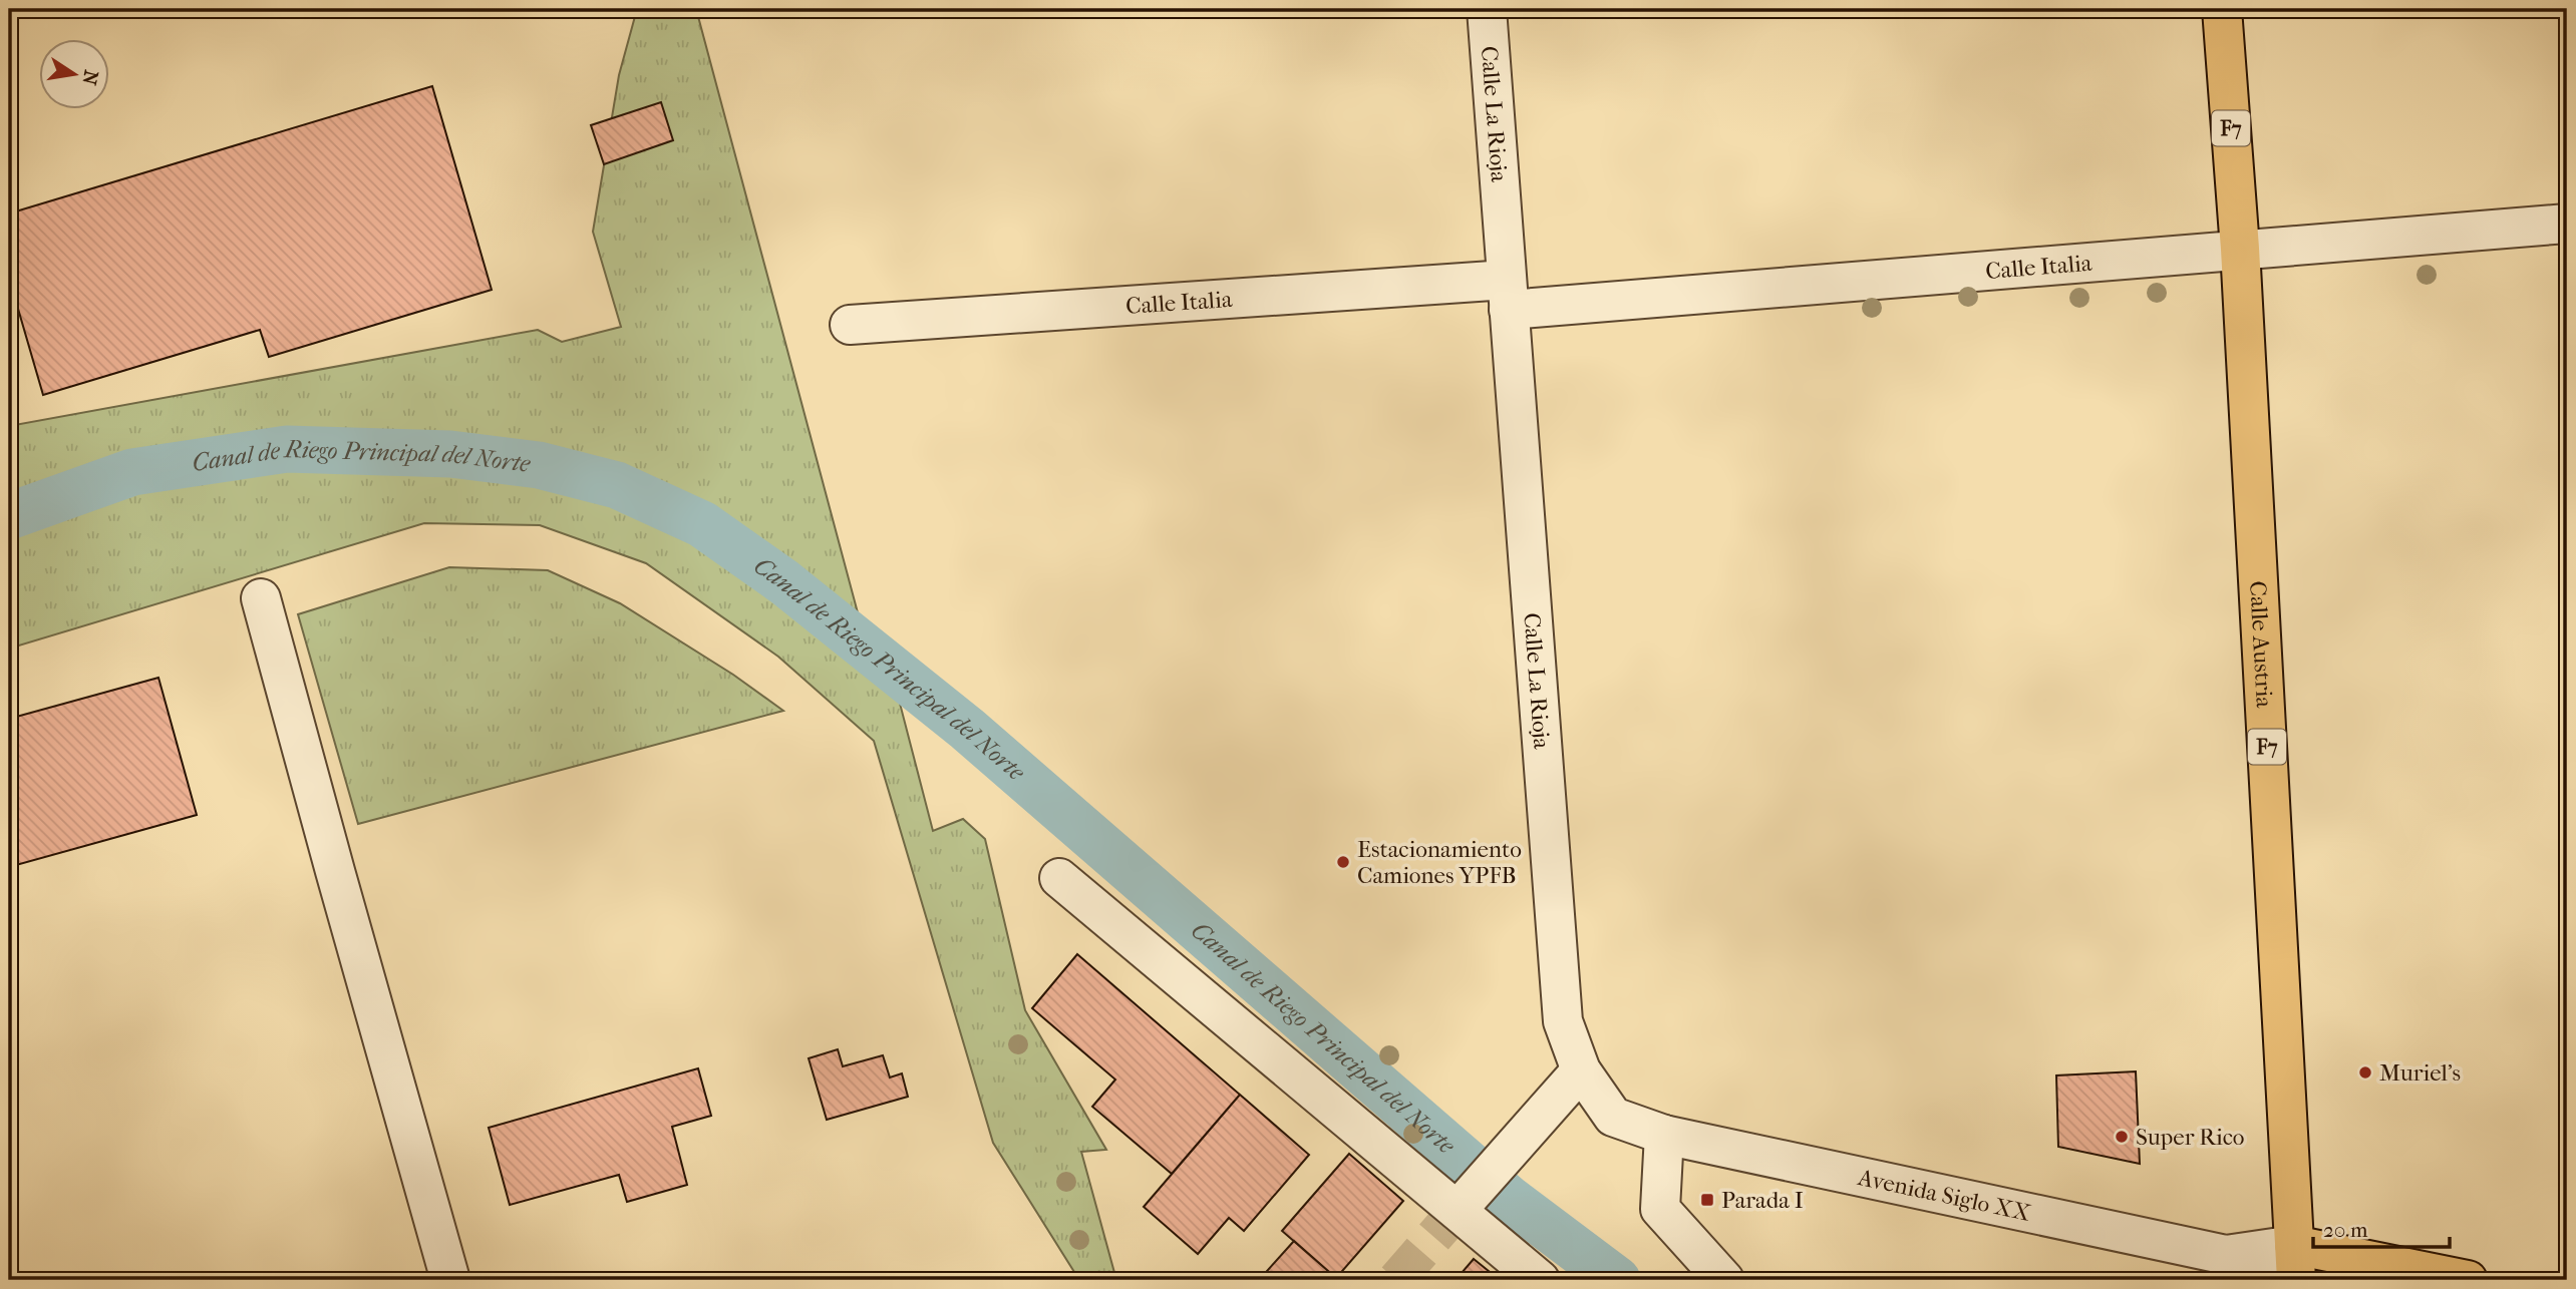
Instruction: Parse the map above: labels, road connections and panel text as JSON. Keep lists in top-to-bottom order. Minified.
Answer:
{"streets":{"highway":["F7","Calle Austria","Avenida Siglo XX"],"street":["Calle La Rioja","Calle Italia"]},"crossings":[["Calle La Rioja","Calle Italia"],["Calle La Rioja","Avenida Siglo XX"],["Calle Italia","Calle Austria"],["Calle Austria","Avenida Siglo XX"]],"water":["Canal de Riego Principal del Norte"],"places":{"other":["Estacionamiento Camiones YPFB","Muriel's","Super Rico"],"transit":["Parada I"]},"scale_bar":"20 m","north":"right"}
